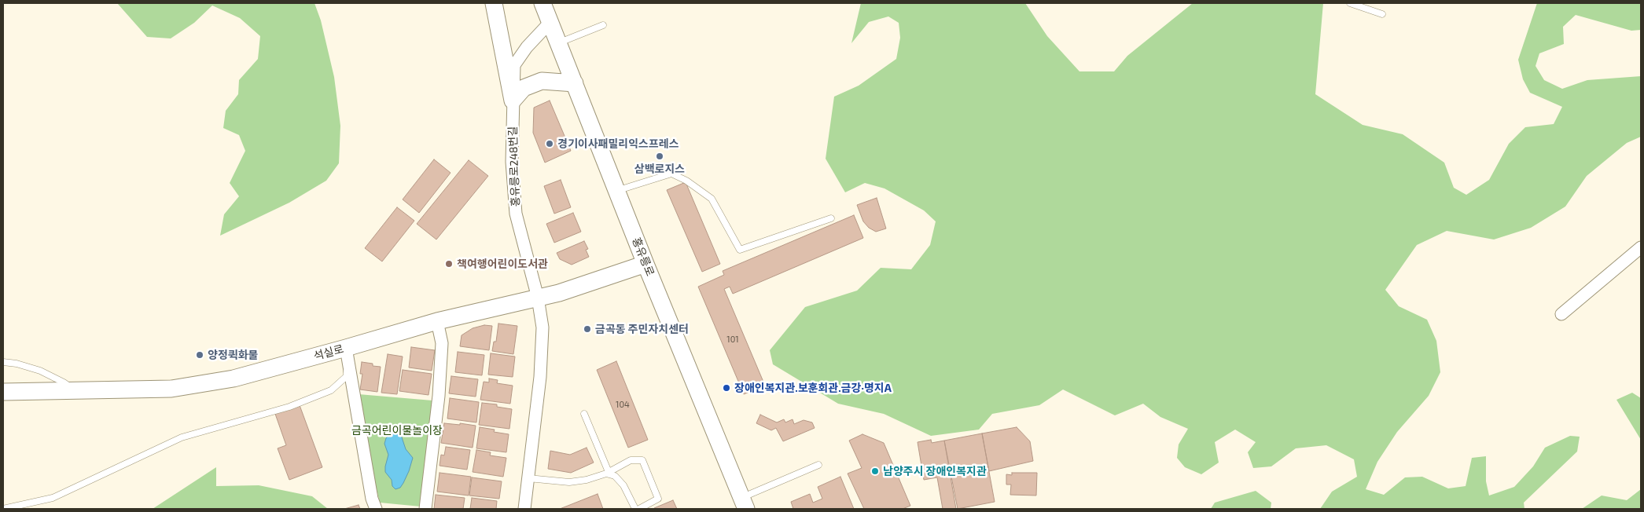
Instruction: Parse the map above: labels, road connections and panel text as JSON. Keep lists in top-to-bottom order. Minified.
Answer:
{"streets":{"street":["홍유릉로248번길","홍유릉로","석실로"]},"crossings":[["홍유릉로248번길","홍유릉로"],["홍유릉로248번길","석실로"],["홍유릉로","석실로"]],"parks":["금곡어린이물놀이장"],"places":["경기이사패밀리익스프레스","삼백로지스","책여행어린이도서관","금곡동 주민자치센터","양정퀵화물","장애인복지관.보훈회관.금강·명지A","남양주시 장애인복지관"],"house_numbers":["101","104"]}
